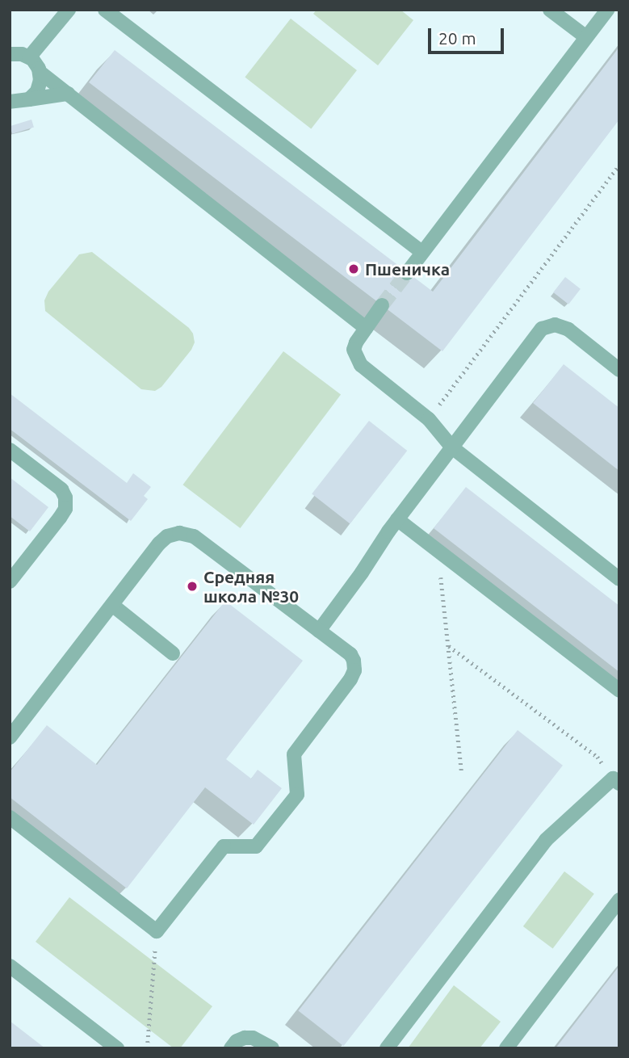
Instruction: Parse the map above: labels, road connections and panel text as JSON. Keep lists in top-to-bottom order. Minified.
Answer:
{"places":["Пшеничка","Средняя школа №30"],"scale_bar":"20 m"}
